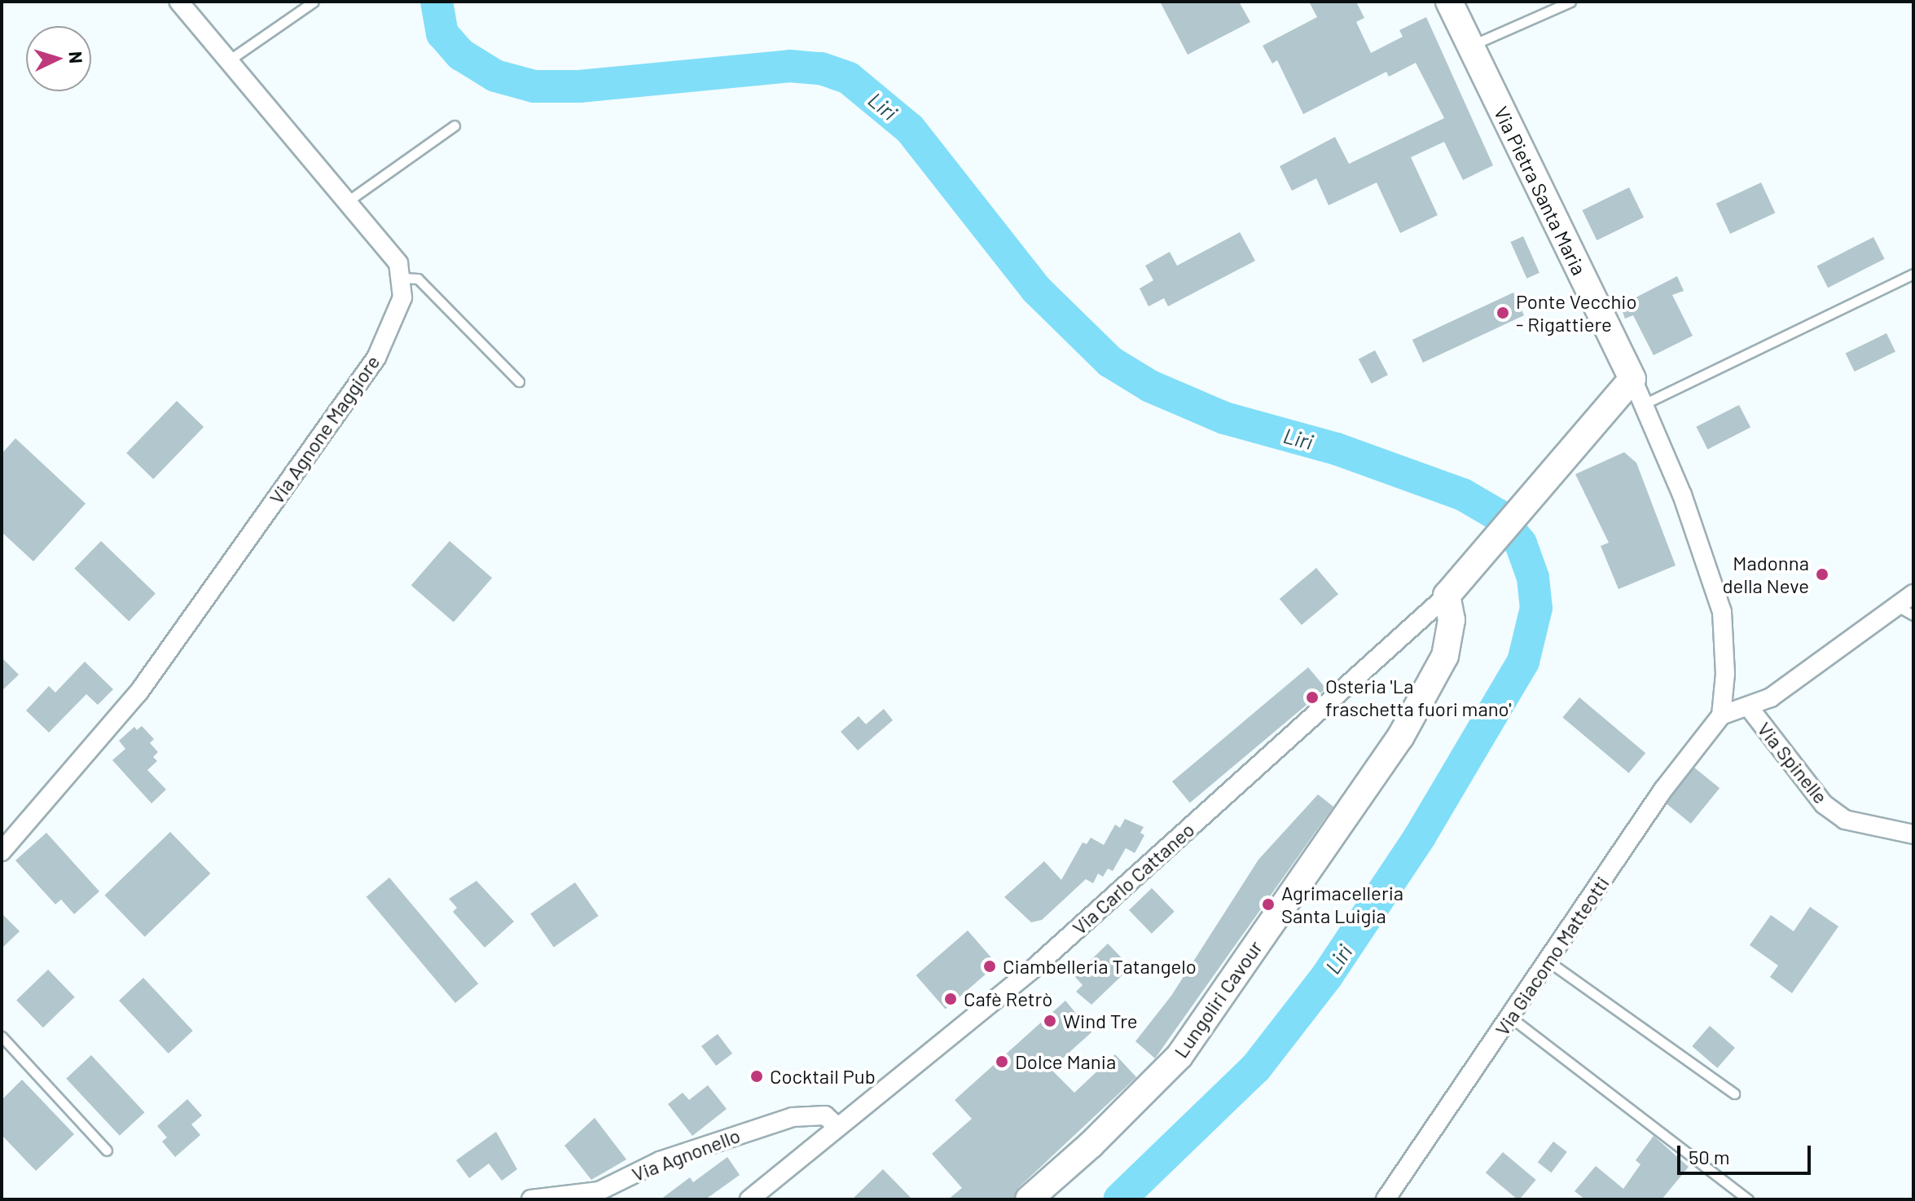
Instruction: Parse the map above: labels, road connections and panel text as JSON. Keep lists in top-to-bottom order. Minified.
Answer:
{"streets":{"street":["Via Pietra Santa Maria","Via Agnone Maggiore","Via Spinelle","Via Carlo Cattaneo","Via Giacomo Matteotti","Lungoliri Cavour","Via Agnonello"]},"crossings":[["Via Carlo Cattaneo","Lungoliri Cavour"],["Via Carlo Cattaneo","Via Agnonello"]],"water":["Liri"],"places":["Ponte Vecchio - Rigattiere","Madonna della Neve","Osteria 'La fraschetta fuori mano'","Agrimacelleria Santa Luigia","Ciambelleria Tatangelo","Cafè Retrò","Wind Tre","Dolce Mania","Cocktail Pub"],"scale_bar":"50 m","north":"right"}
